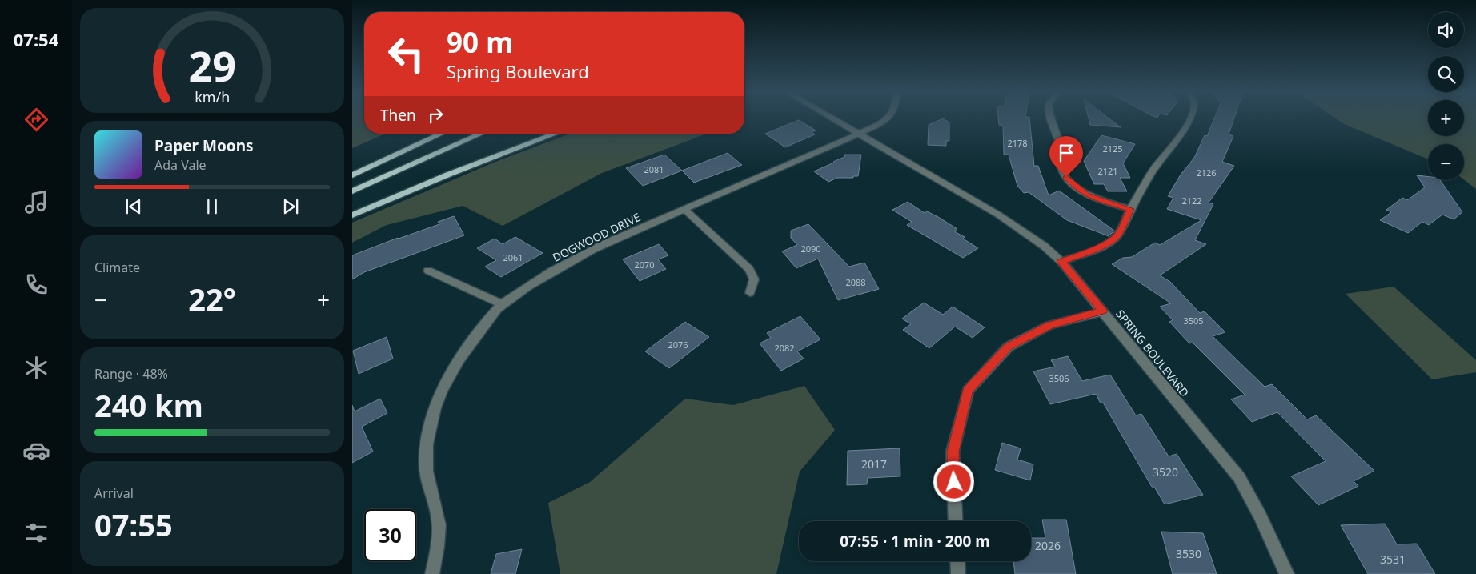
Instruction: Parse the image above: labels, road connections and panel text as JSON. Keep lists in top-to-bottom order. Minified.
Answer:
{"streets":{"street":["DOGWOOD DRIVE","SPRING BOULEVARD"]},"crossings":[["DOGWOOD DRIVE","SPRING BOULEVARD"]],"house_numbers":["2178","2125","2081","2121","2126","2122","2090","2061","2070","2088","3505","2076","2082","3506","2017","3520","2026","3530","3531"],"page":{"tabs":"07:54","map_buttons":["+","−"],"turn":["90 m","Spring Boulevard"],"then":"Then","song":["Paper Moons","Ada Vale"],"tile":["Climate",["Range · 48%","240 km"],["Arrival","07:55"]],"heat":["−","22°","+"],"limit":"30","trip":"07:55 · 1 min · 200 m","gauge":["29","km/h"]}}
